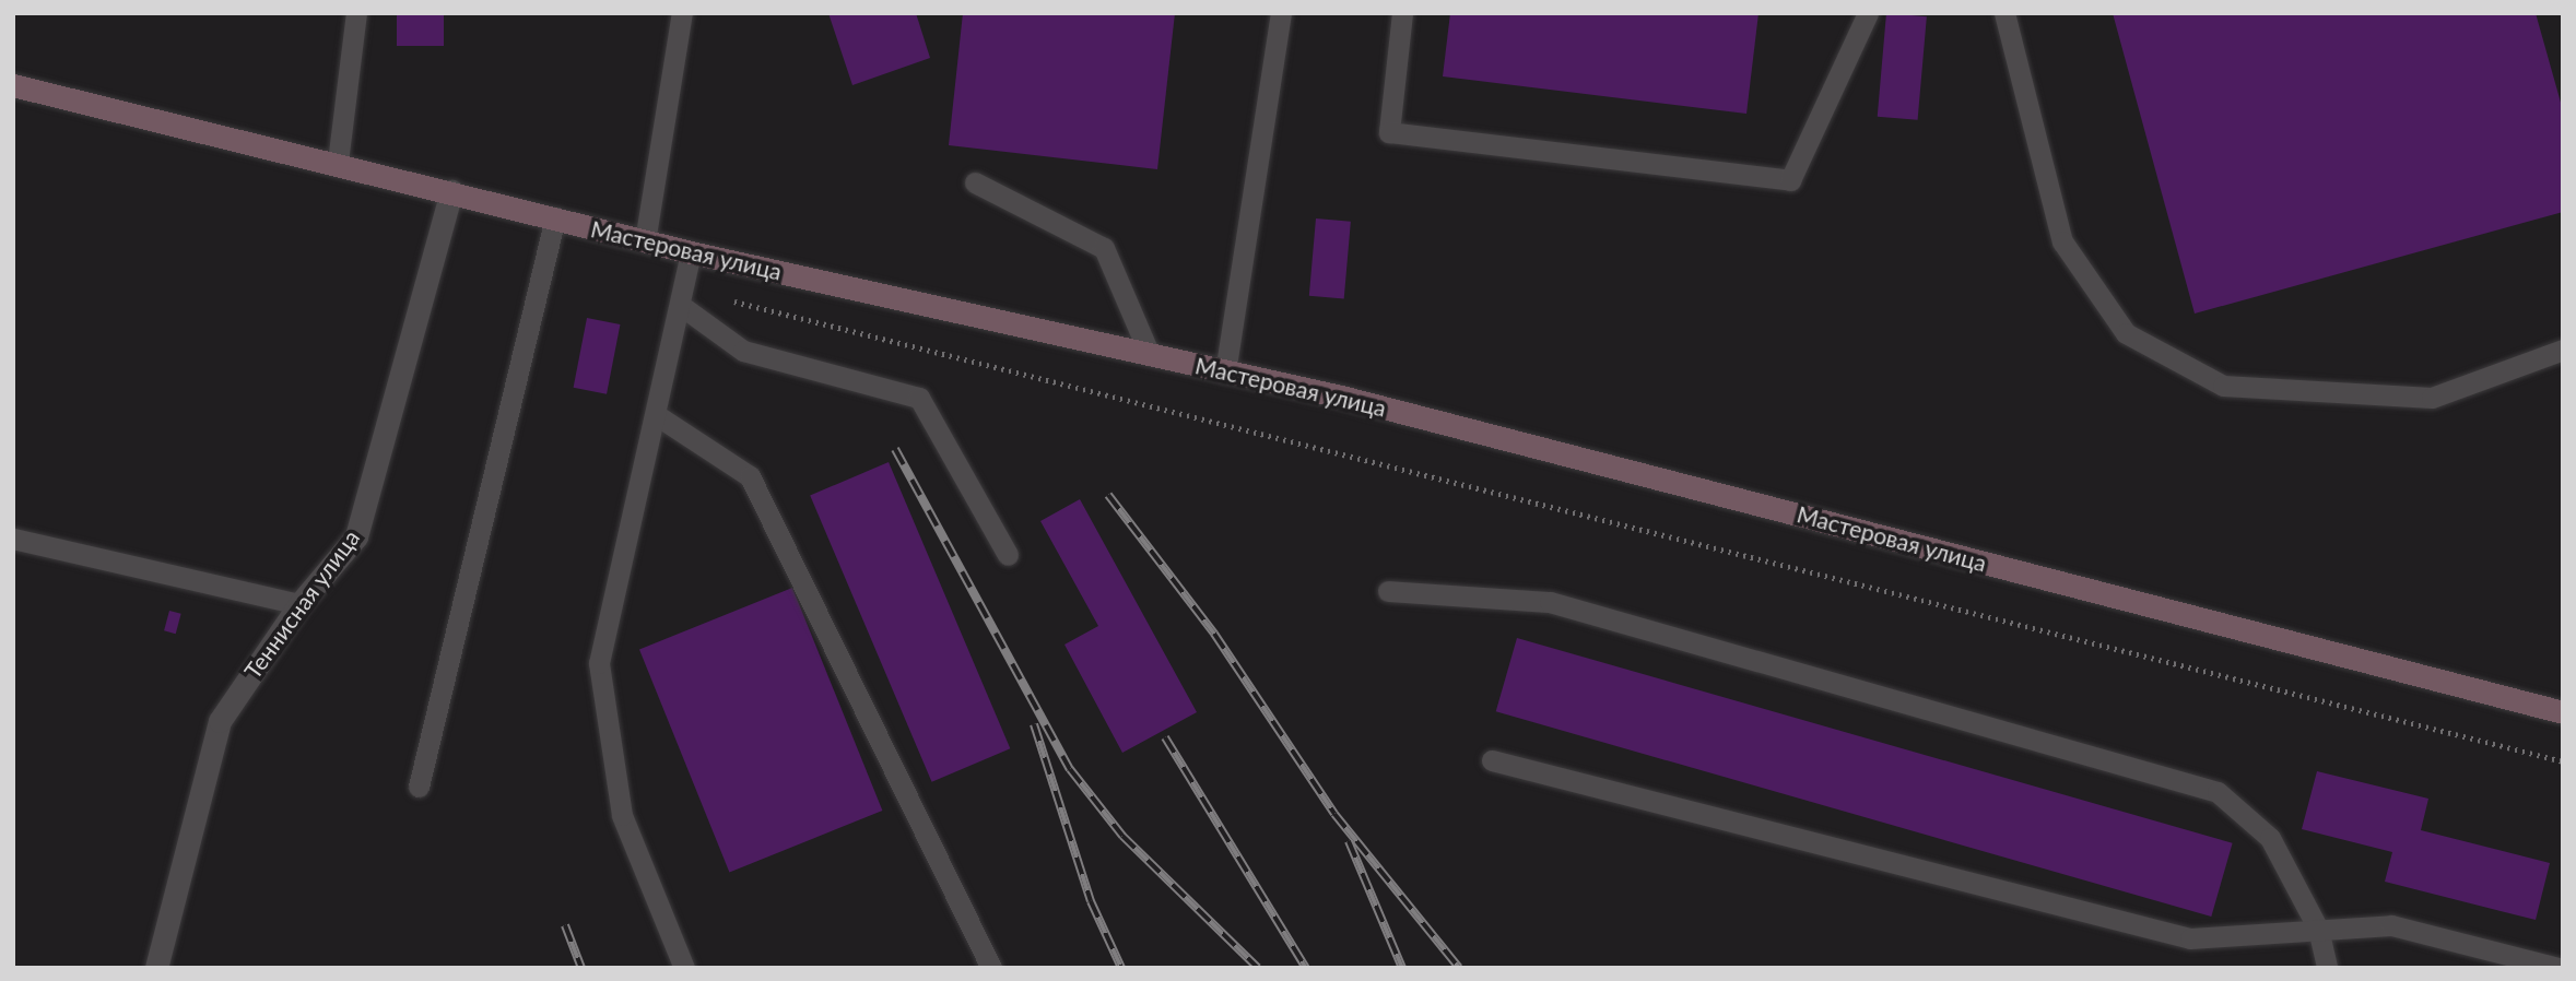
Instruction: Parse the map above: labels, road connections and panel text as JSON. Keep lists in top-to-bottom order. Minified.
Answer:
{"streets":{"main road":["Мастеровая улица"],"street":["Теннисная улица"]},"crossings":[["Мастеровая улица","Теннисная улица"]]}
